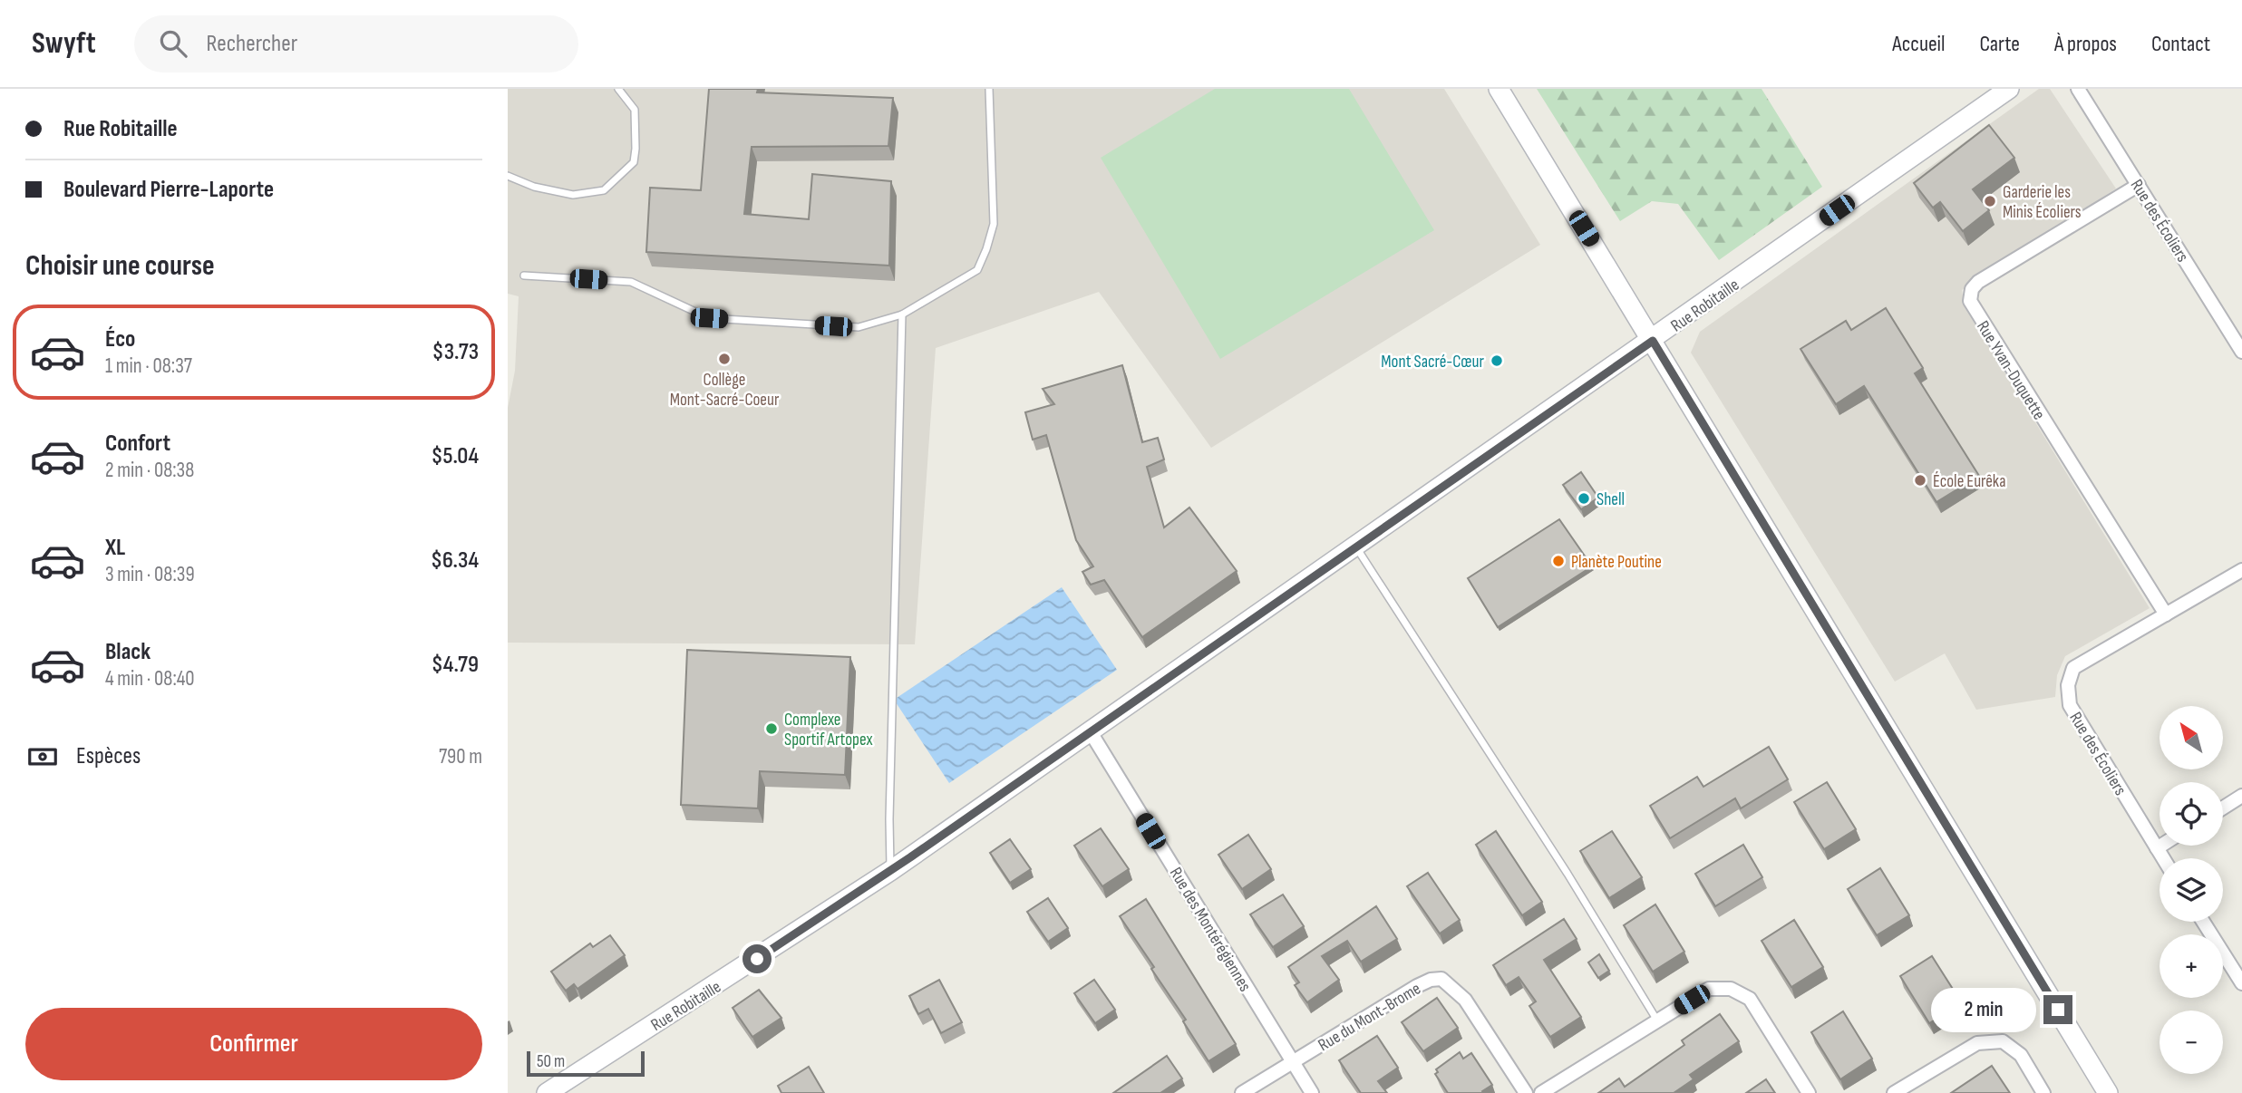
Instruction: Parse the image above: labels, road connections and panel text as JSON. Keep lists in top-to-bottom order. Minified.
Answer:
{"streets":{"street":["Rue des Écoliers","Rue Robitaille","Rue Yvan-Duquette","Rue des Montérégiennes","Rue du Mont-Brome"]},"crossings":[["Rue des Écoliers","Rue Yvan-Duquette"],["Rue Robitaille","Rue des Montérégiennes"],["Rue des Montérégiennes","Rue du Mont-Brome"]],"places":["Garderie les Minis Écoliers","Collège Mont-Sacré-Coeur","Mont Sacré-Cœur","École Eurêka","Shell","Planète Poutine","Complexe Sportif Artopex"],"scale_bar":"50 m","north":"top left","page":{"header":"Swyft","search":"Rechercher","nav":["Accueil","Carte","À propos","Contact"],"banner":["Rue Robitaille","Boulevard Pierre-Laporte"],"heading":"Choisir une course","list":[{"name":"Éco","note":"1 min · 08:37","value":"$3.73"},{"name":"Confort","note":"2 min · 08:38","value":"$5.04"},{"name":"XL","note":"3 min · 08:39","value":"$6.34"},{"name":"Black","note":"4 min · 08:40","value":"$4.79"}],"map_buttons":["+","−"],"pay":["Espèces","790 m"],"bubble":"2 min","buttons":"Confirmer","scale":"50 m"}}
